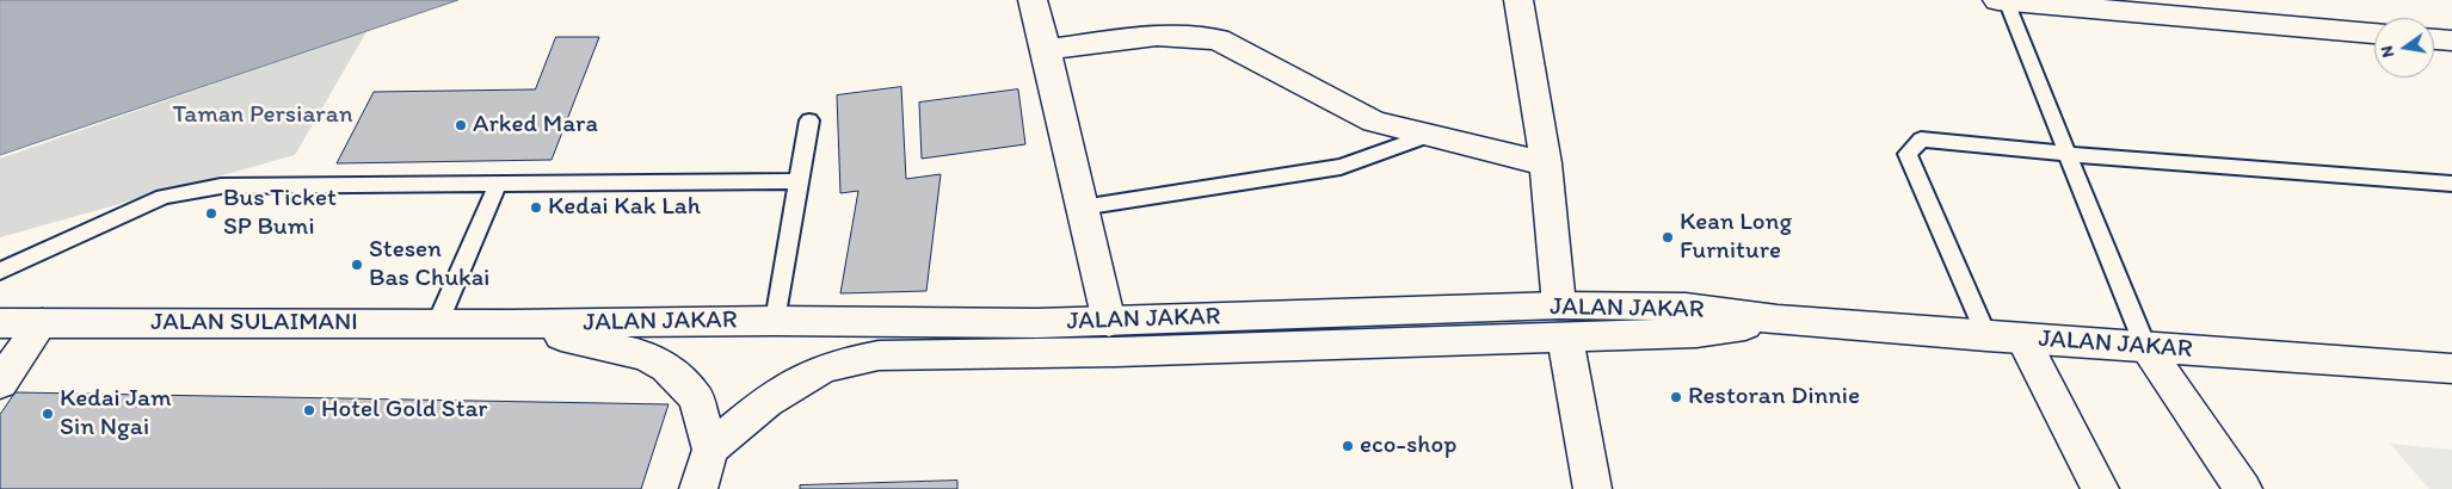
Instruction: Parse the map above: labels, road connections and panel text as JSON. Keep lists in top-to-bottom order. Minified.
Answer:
{"streets":{"main road":["JALAN JAKAR","JALAN SULAIMANI"]},"crossings":[["JALAN JAKAR","JALAN SULAIMANI"]],"parks":["Taman Persiaran"],"places":["Arked Mara","Kedai Kak Lah","Bus Ticket SP Bumi","Kean Long Furniture","Stesen Bas Chukai","Restoran Dinnie","Hotel Gold Star","Kedai Jam Sin Ngai","eco-shop"],"north":"left"}
